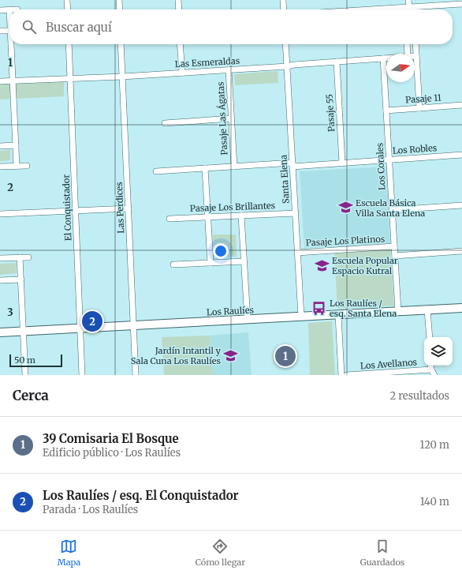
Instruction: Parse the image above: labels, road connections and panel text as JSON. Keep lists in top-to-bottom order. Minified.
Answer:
{"streets":{"street":["Las Esmeraldas","Pasaje 11","Pasaje 55","Pasaje Las Ágatas","Los Robles","Los Corales","Santa Elena","Pasaje Los Brillantes","El Conquistador","Las Perdices","Pasaje Los Platinos","Los Raulíes","Los Avellanos"]},"crossings":[["Las Esmeraldas","Pasaje 55"],["Las Esmeraldas","Pasaje Las Ágatas"],["Las Esmeraldas","Los Corales"],["Las Esmeraldas","Santa Elena"],["Las Esmeraldas","El Conquistador"],["Las Esmeraldas","Las Perdices"],["Pasaje 11","Los Corales"],["Pasaje 55","Los Robles"],["Pasaje Las Ágatas","Los Robles"],["Los Robles","Los Corales"],["Los Robles","Santa Elena"],["Los Corales","Pasaje Los Platinos"],["Los Corales","Los Raulíes"],["Santa Elena","Pasaje Los Brillantes"],["Santa Elena","Pasaje Los Platinos"],["Santa Elena","Los Raulíes"],["El Conquistador","Los Raulíes"],["Las Perdices","Los Raulíes"]],"places":{"school or university":["Escuela Básica Villa Santa Elena","Escuela Popular Espacio Kutral","Jardín Intantil y Sala Cuna Los Raulíes"],"bus stop":["Los Raulíes / esq. Santa Elena"]},"scale_bar":"50 m","north":"right","page":{"search":"Buscar aquí","pins":["2","1"],"scale":"50 m","heading":["Cerca","2 resultados"],"list":[{"mark":"1","name":"39 Comisaria El Bosque","note":"Edificio público · Los Raulíes","value":"120 m"},{"mark":"2","name":"Los Raulíes / esq. El Conquistador","note":"Parada · Los Raulíes","value":"140 m"}],"nav":["Mapa","Cómo llegar","Guardados"]},"grid":{"rows":["1","2","3"]}}
